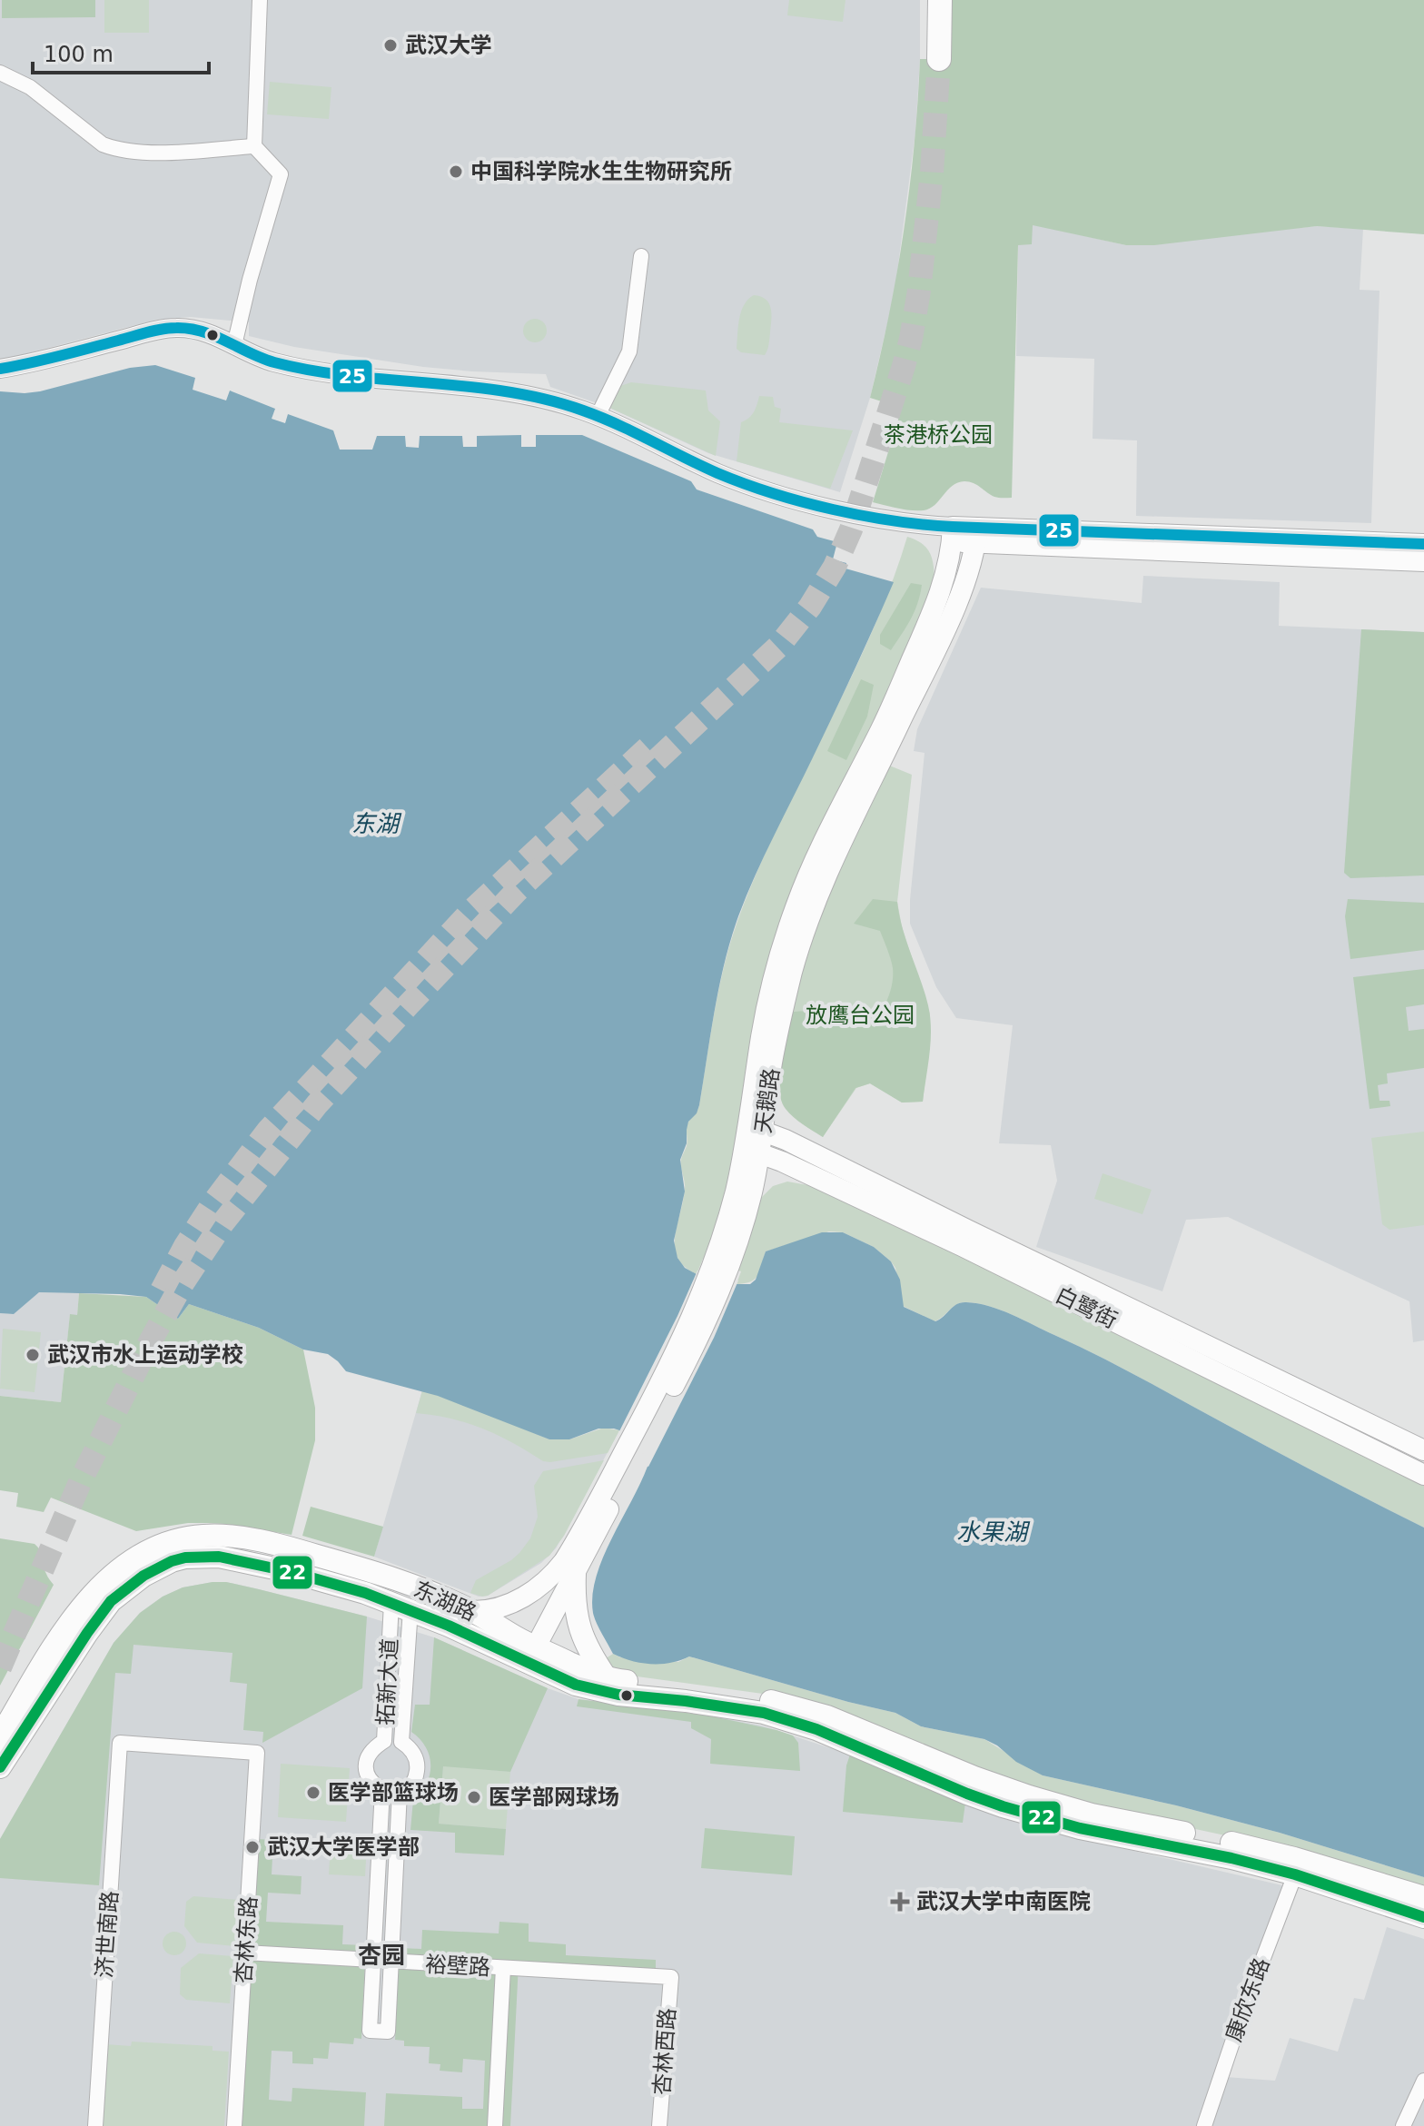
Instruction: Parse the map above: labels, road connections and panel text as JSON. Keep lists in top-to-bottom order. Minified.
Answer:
{"streets":{"main road":["天鹅路","白鹭街","东湖路"],"street":["拓新大道","济世南路","杏林东路","裕壁路","康欣东路","杏林西路"]},"crossings":[["天鹅路","白鹭街"],["天鹅路","东湖路"],["东湖路","拓新大道"],["东湖路","康欣东路"],["拓新大道","裕壁路"],["济世南路","杏林东路"],["杏林东路","裕壁路"],["裕壁路","杏林西路"]],"districts":["杏园"],"water":["东湖","水果湖"],"parks":["茶港桥公园","放鹰台公园"],"places":{"other":["武汉大学","中国科学院水生生物研究所","武汉市水上运动学校","医学部篮球场","医学部网球场","武汉大学医学部"],"health":["武汉大学中南医院"]},"lines":["transit line 25","transit line 22"],"scale_bar":"100 m"}
